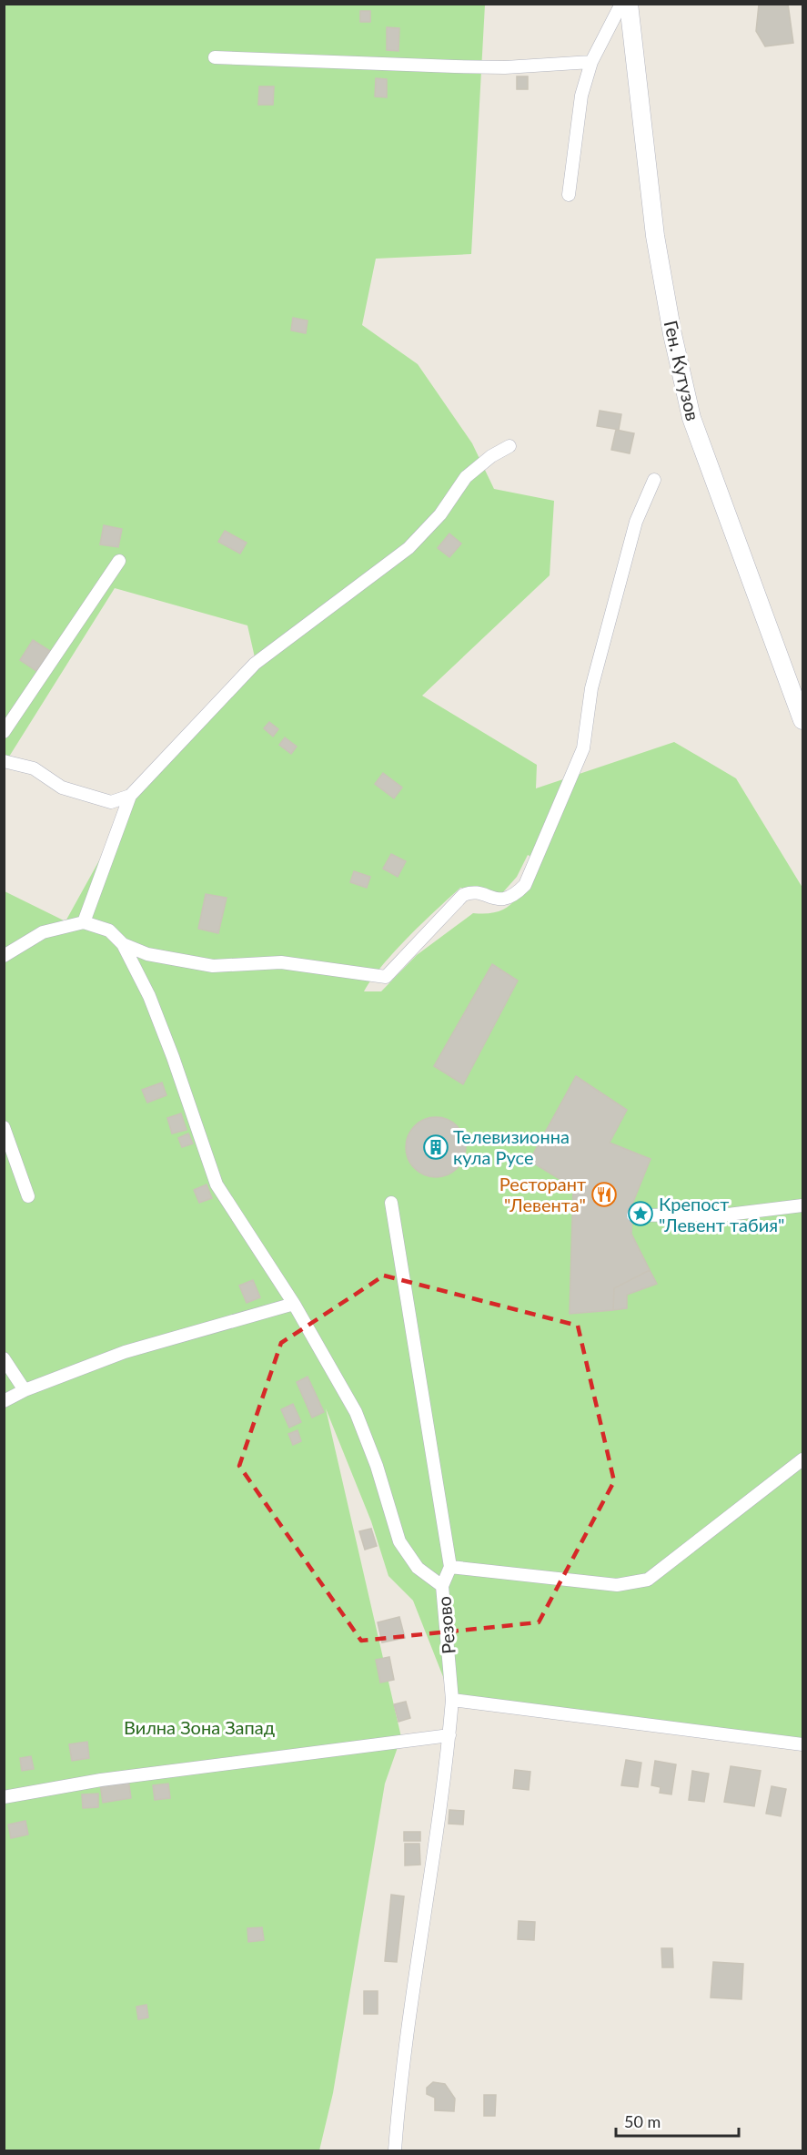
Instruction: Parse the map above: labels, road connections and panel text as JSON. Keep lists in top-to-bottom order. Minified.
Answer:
{"streets":{"street":["Ген. Кутузов","Резово"]},"parks":["Вилна Зона Запад"],"places":{"building":["Телевизионна кула Русе"],"restaurant":["Ресторант \"Левента\""],"place":["Крепост \"Левент табия\""]},"scale_bar":"50 m"}
